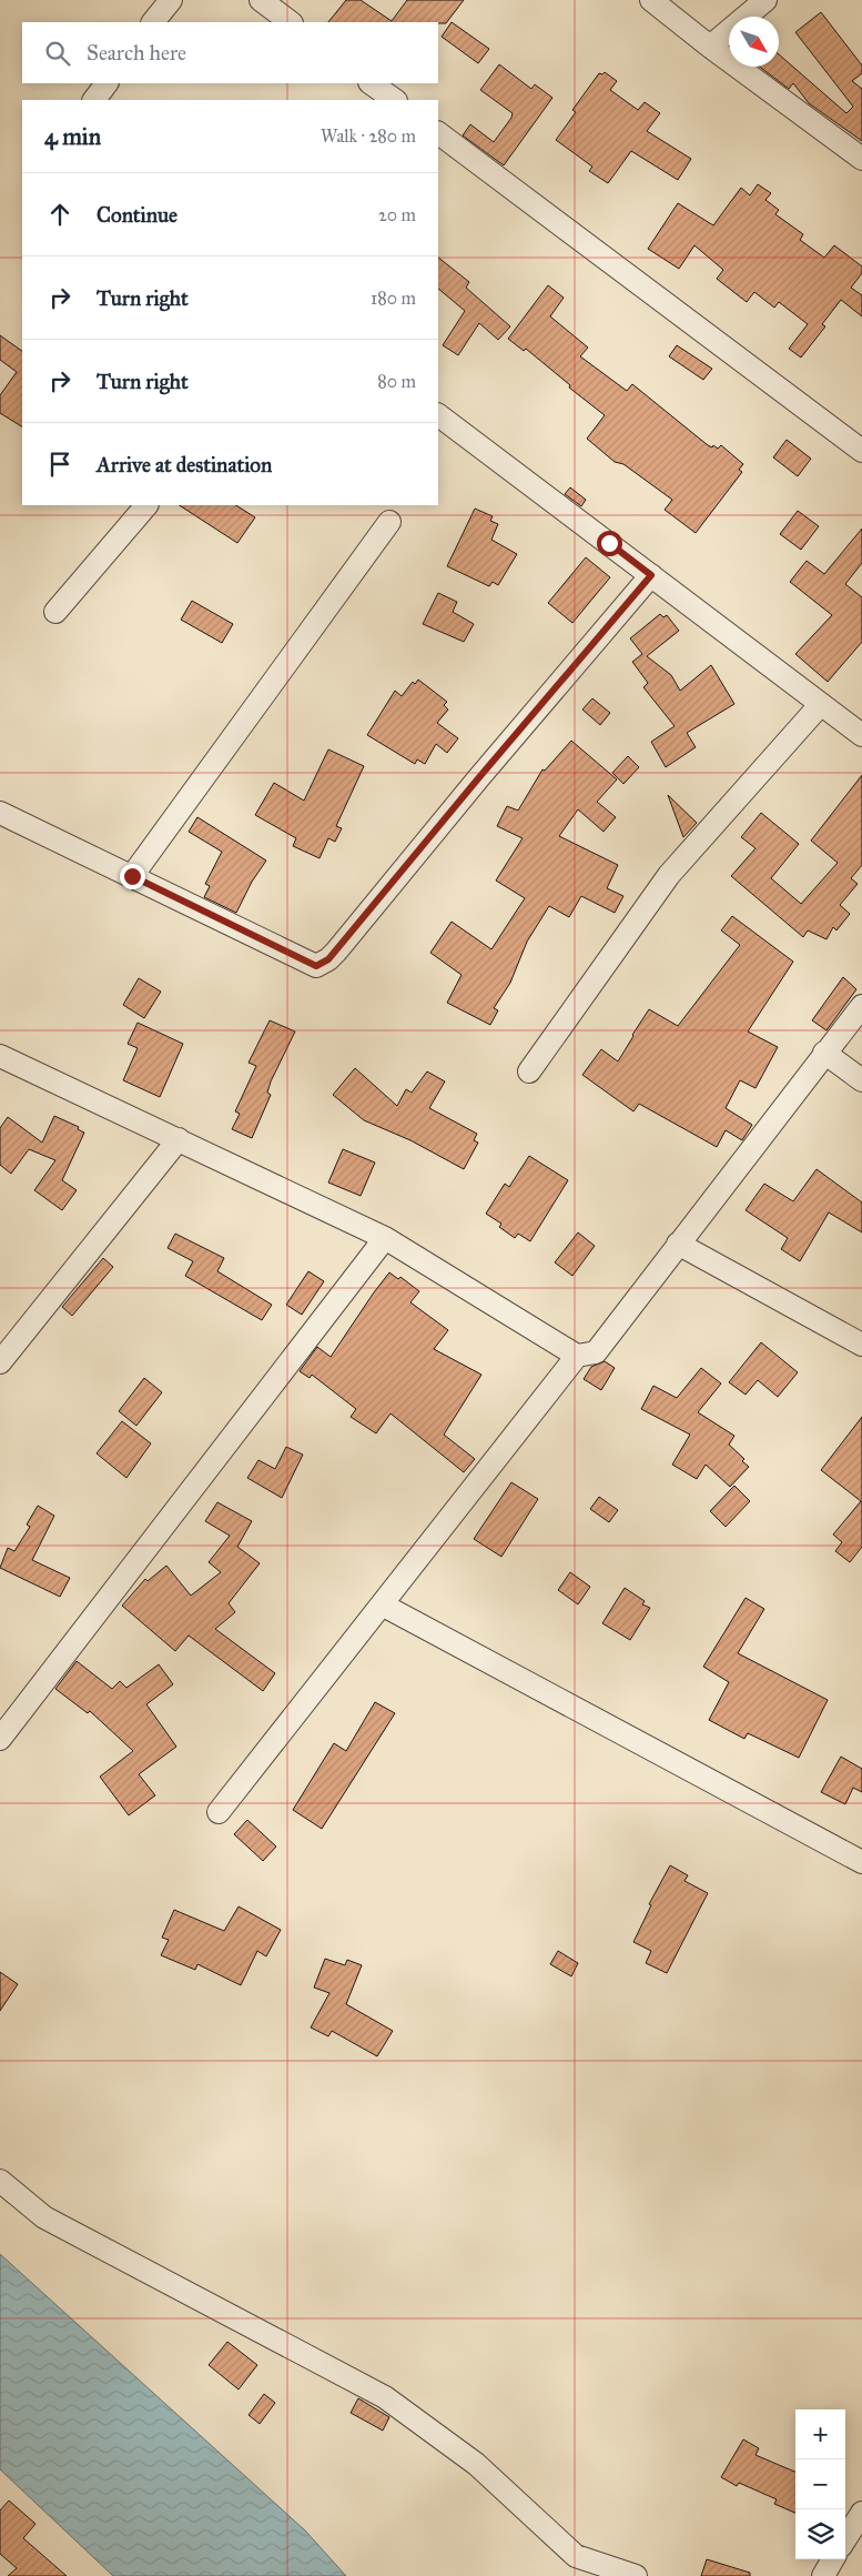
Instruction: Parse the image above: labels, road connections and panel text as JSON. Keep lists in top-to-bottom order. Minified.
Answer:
{"north":"bottom right","page":{"search":"Search here","heading":["4 min","Walk · 280 m"],"list":[["Continue","20 m"],["Turn right","180 m"],["Turn right","80 m"],"Arrive at destination"],"map_buttons":["+","−"]}}
